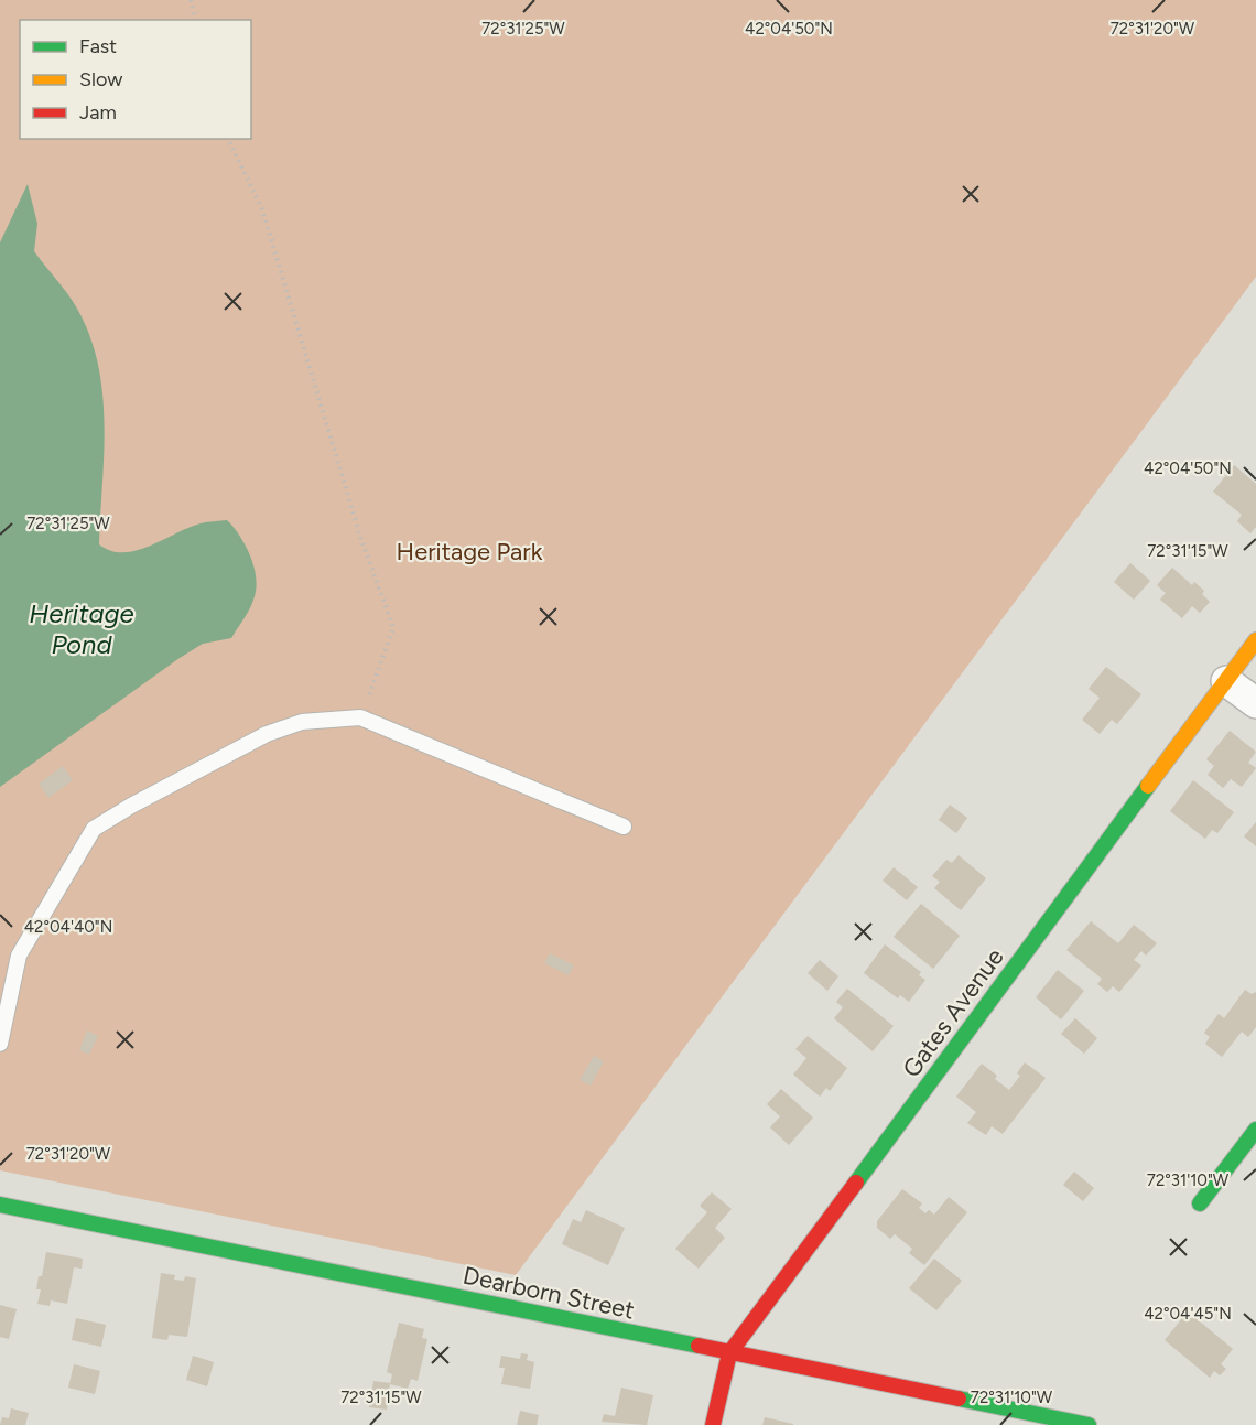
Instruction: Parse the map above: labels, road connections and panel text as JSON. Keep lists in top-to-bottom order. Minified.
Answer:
{"streets":{"street":["Gates Avenue","Dearborn Street"]},"crossings":[["Gates Avenue","Dearborn Street"]],"water":["Heritage Pond"],"parks":["Heritage Park"],"legend":["Fast","Slow","Jam"],"coordinates":["72°31'25\"W","42°04'50\"N","72°31'20\"W","72°31'15\"W","42°04'40\"N","72°31'10\"W","42°04'45\"N"]}
